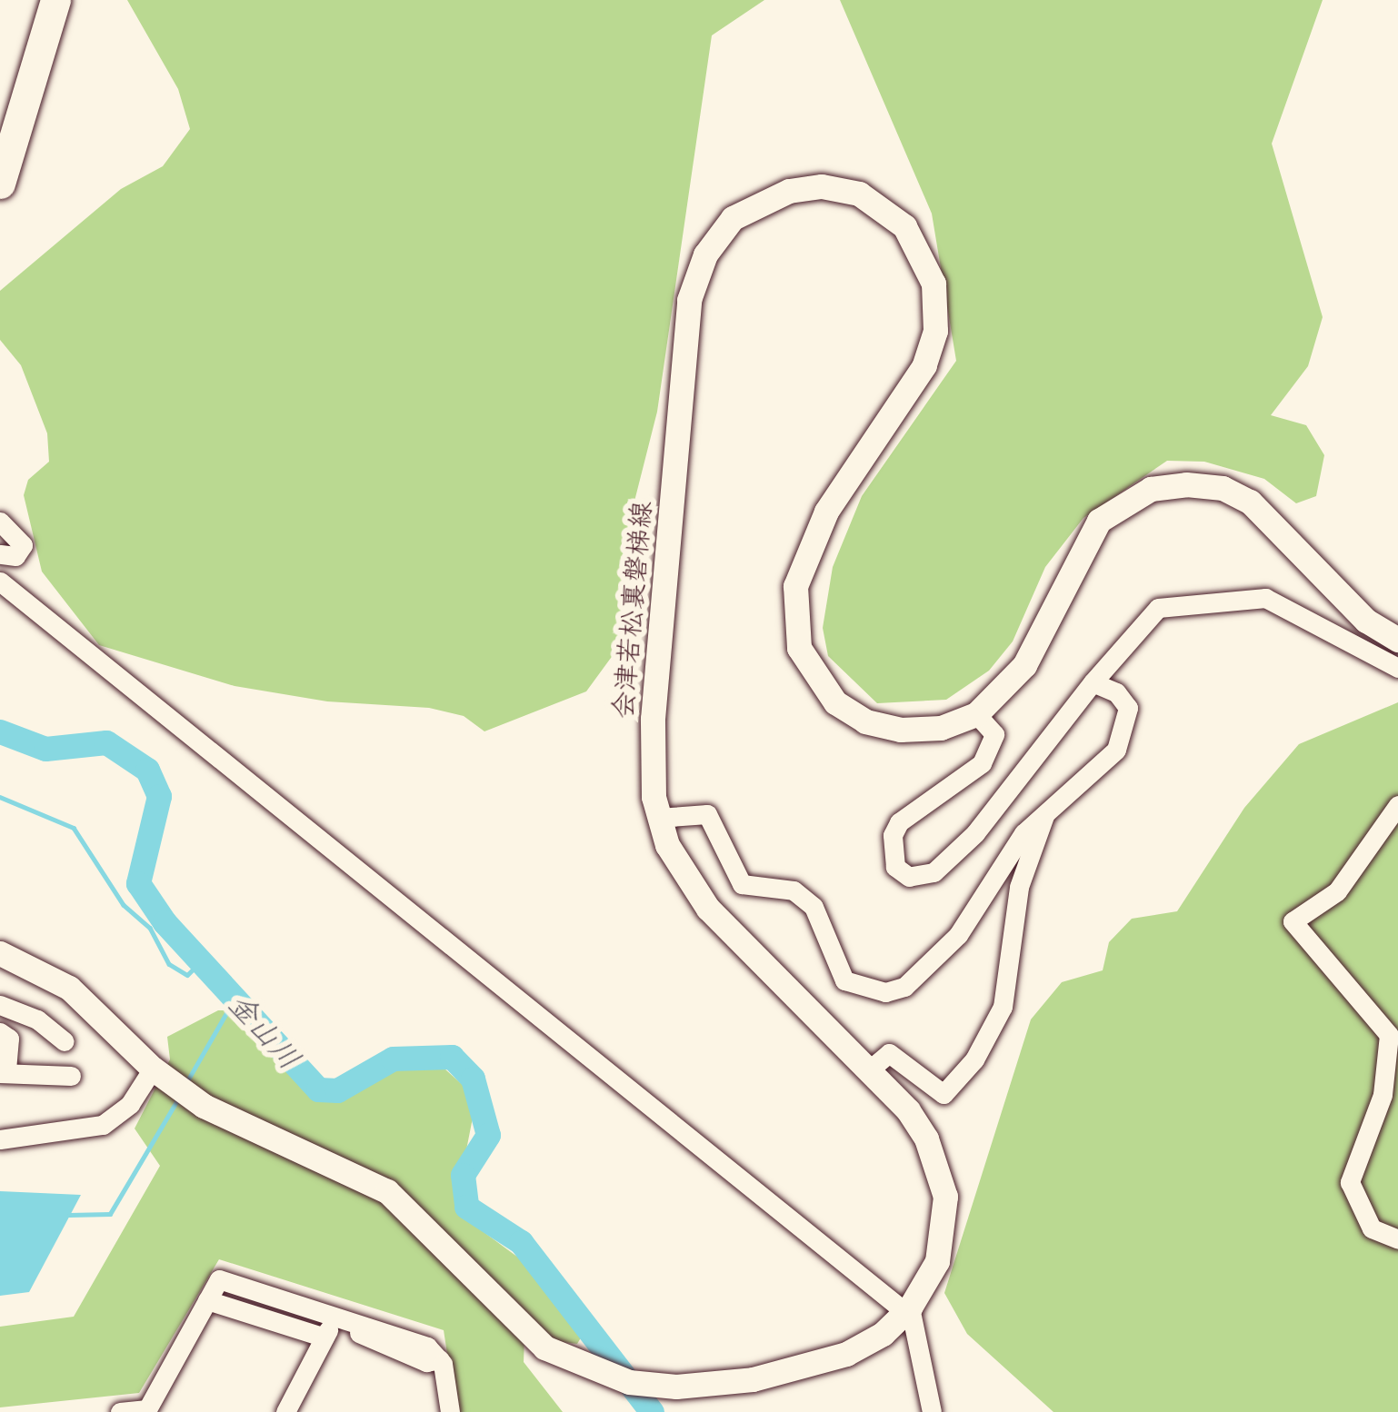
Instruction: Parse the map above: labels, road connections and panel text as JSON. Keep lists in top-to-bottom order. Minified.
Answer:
{"streets":{"main road":["会津若松裏磐梯線"]},"water":["金山川"]}
